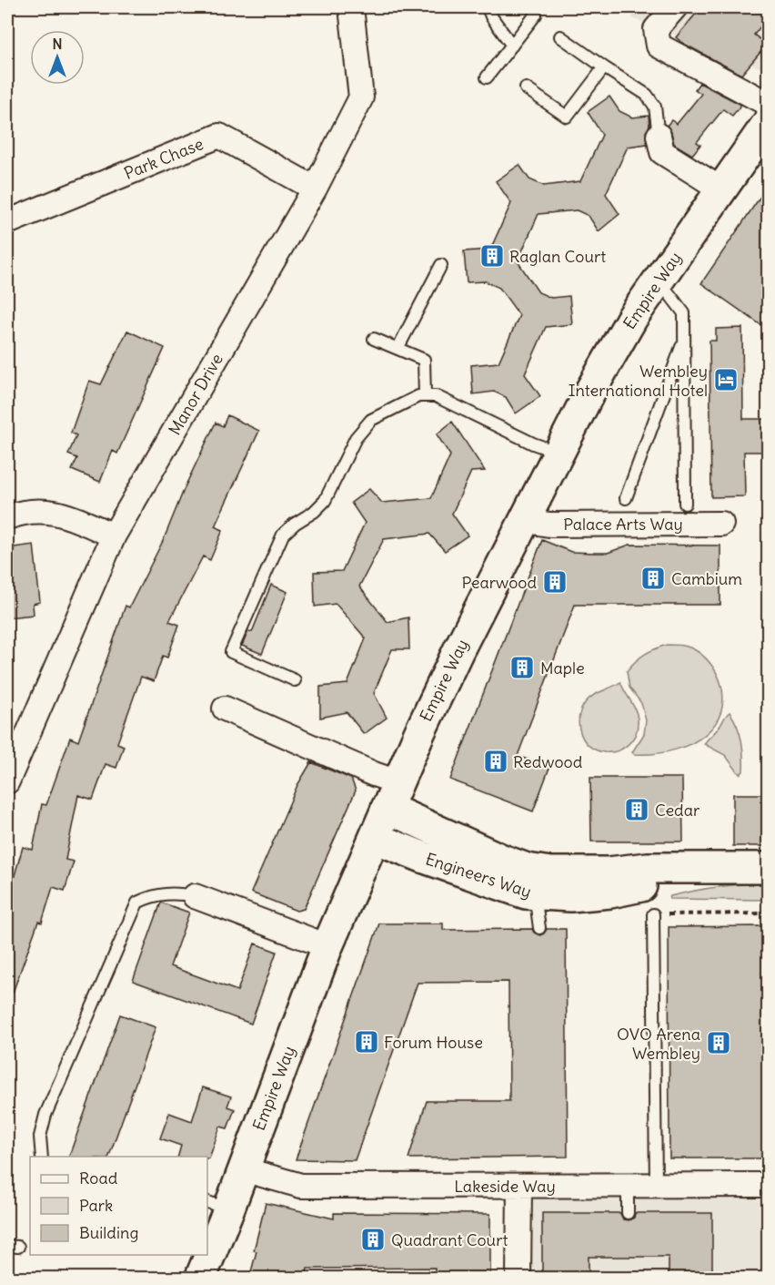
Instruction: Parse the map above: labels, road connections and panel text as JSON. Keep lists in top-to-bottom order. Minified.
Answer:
{"streets":{"main road":["Empire Way","Engineers Way"],"street":["Park Chase","Manor Drive","Palace Arts Way","Lakeside Way"]},"crossings":[["Park Chase","Manor Drive"],["Empire Way","Palace Arts Way"],["Empire Way","Engineers Way"],["Empire Way","Lakeside Way"]],"places":{"building":["Raglan Court","Cambium","Pearwood","Maple","Redwood","Cedar","Forum House","OVO Arena Wembley","Quadrant Court"],"hotel":["Wembley International Hotel"]},"legend":["Road","Park","Building"],"north":"top"}
